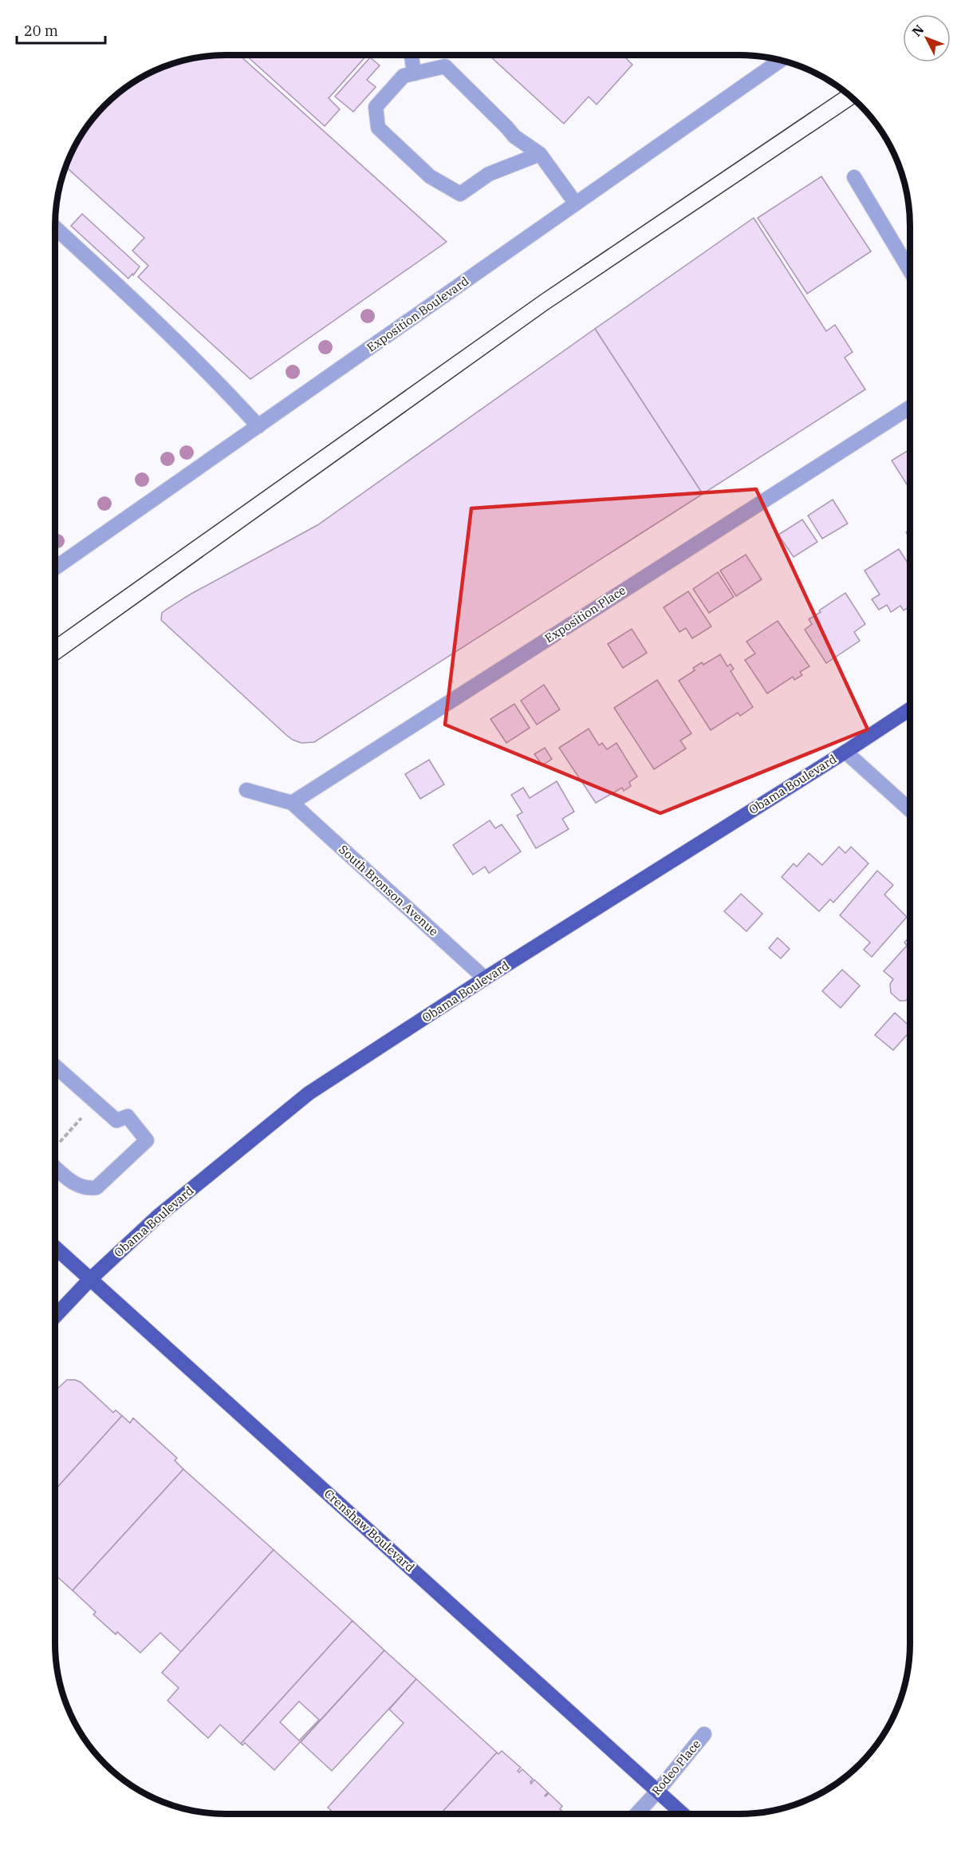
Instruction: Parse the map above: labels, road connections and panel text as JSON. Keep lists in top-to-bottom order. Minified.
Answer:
{"streets":{"main road":["Obama Boulevard","Crenshaw Boulevard"],"street":["Exposition Boulevard","Exposition Place","South Bronson Avenue","Rodeo Place"]},"crossings":[["Exposition Place","South Bronson Avenue"],["Obama Boulevard","South Bronson Avenue"],["Obama Boulevard","Crenshaw Boulevard"],["Crenshaw Boulevard","Rodeo Place"]],"scale_bar":"20 m","north":"top left"}
